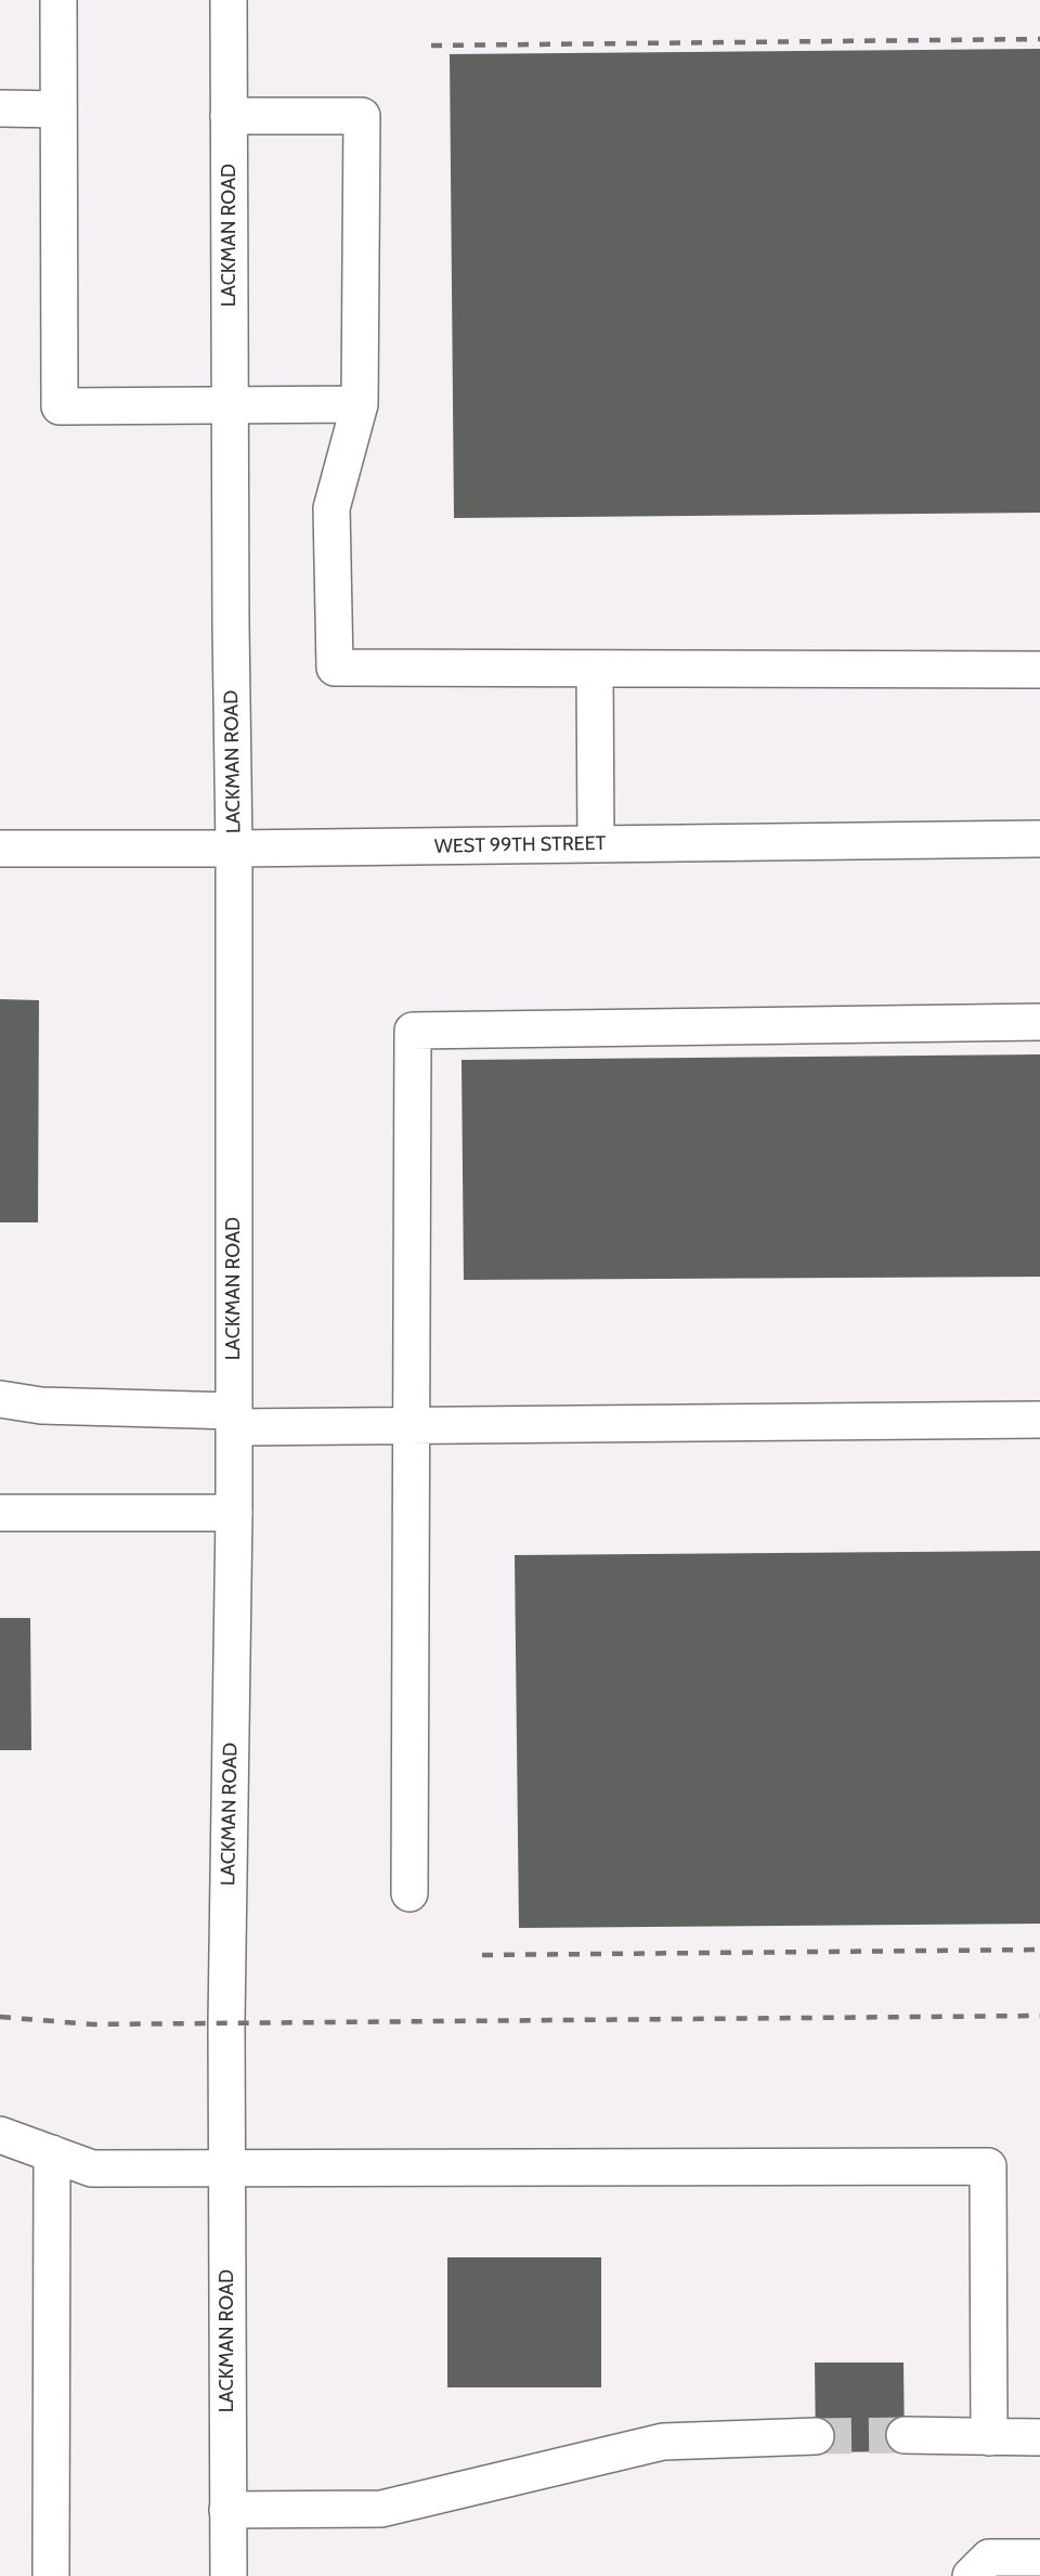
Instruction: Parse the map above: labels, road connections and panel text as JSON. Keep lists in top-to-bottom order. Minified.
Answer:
{"streets":{"main road":["LACKMAN ROAD","WEST 99TH STREET"]},"crossings":[["LACKMAN ROAD","WEST 99TH STREET"]]}
